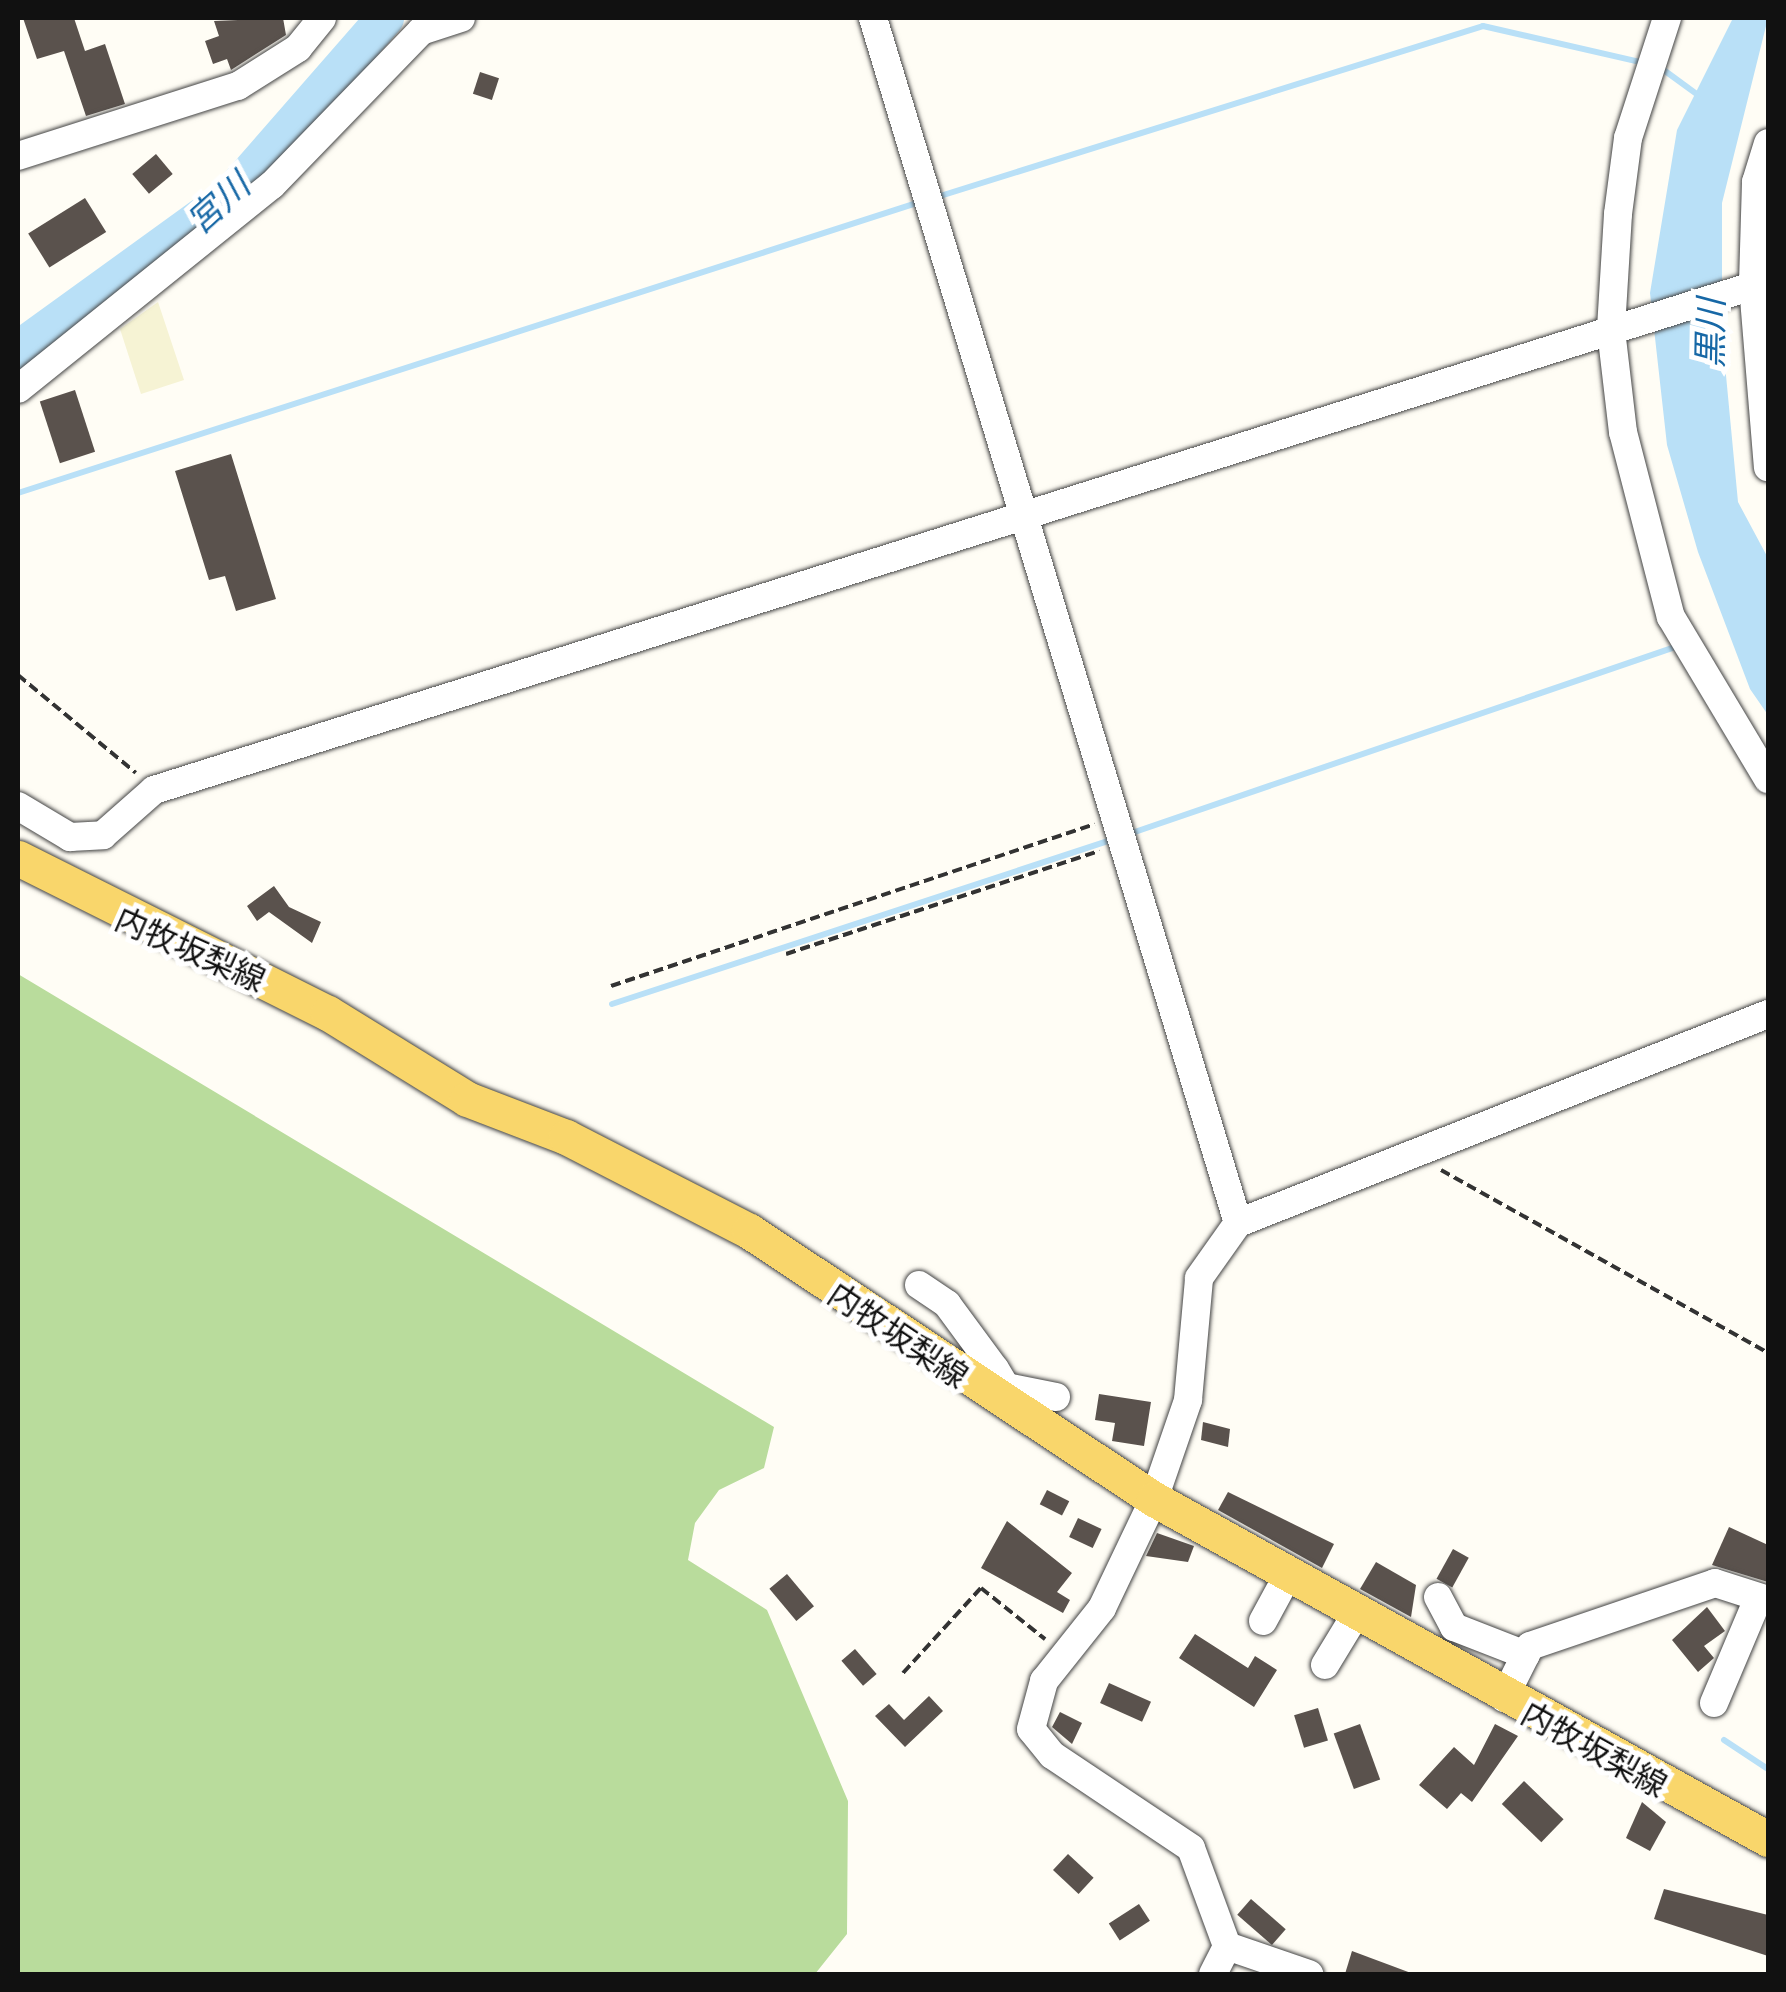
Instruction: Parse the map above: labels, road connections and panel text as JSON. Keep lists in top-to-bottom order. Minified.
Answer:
{"streets":{"main road":["内牧坂梨線"]},"water":["宮川","黒川"]}
